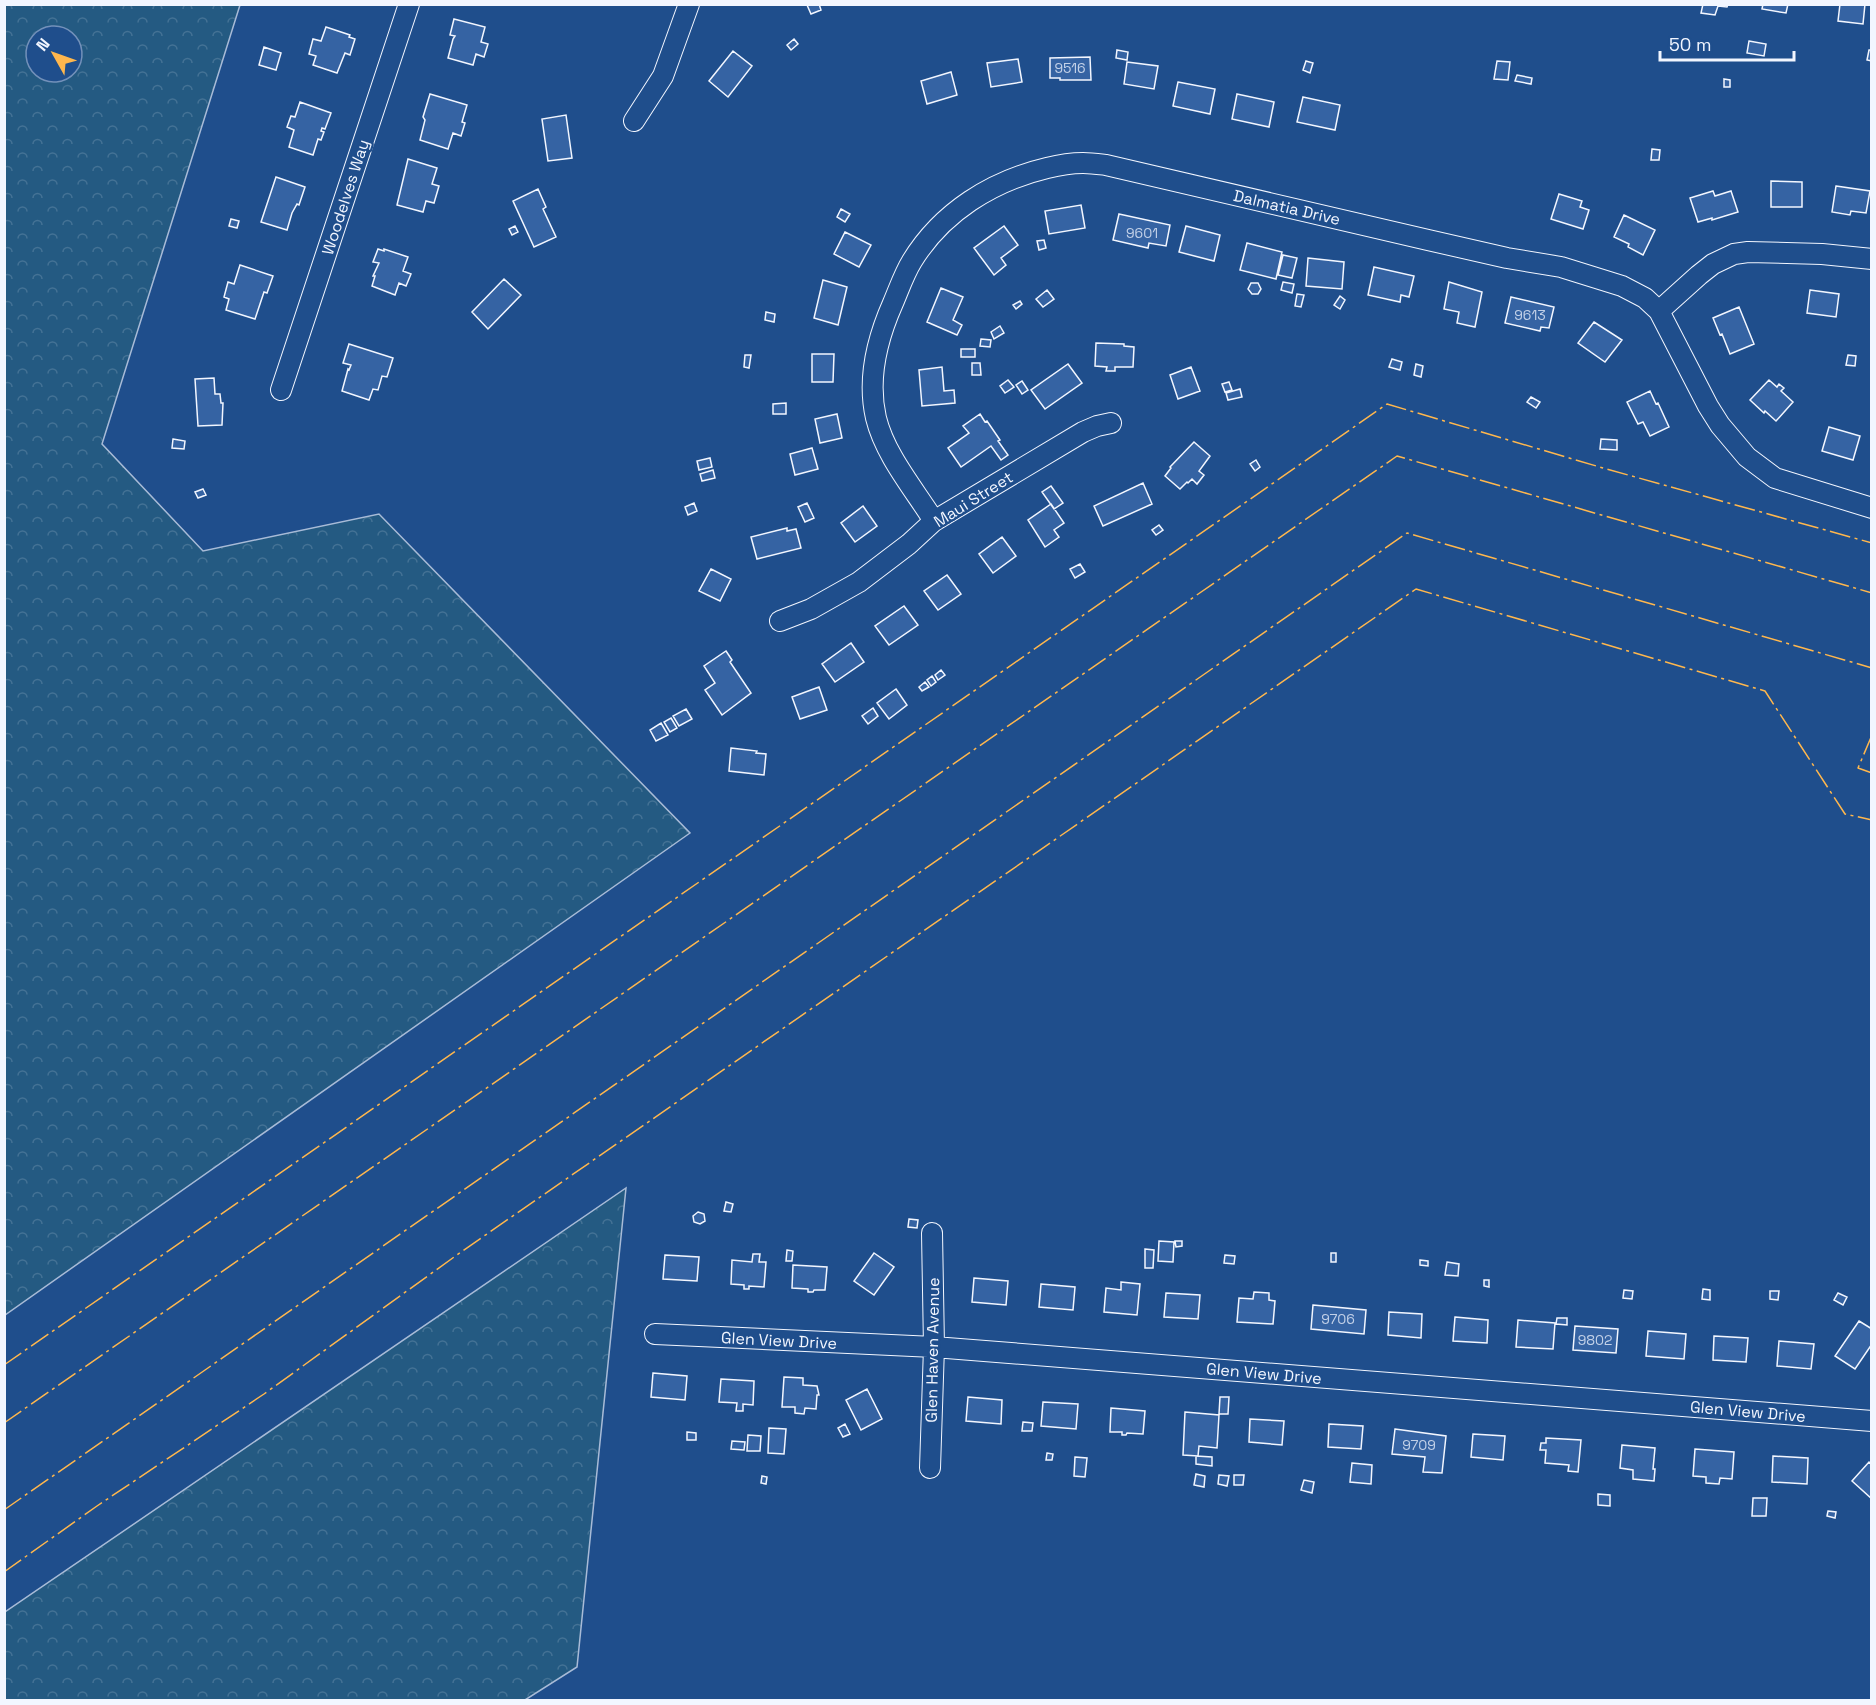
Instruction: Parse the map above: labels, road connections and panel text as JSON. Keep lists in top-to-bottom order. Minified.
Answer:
{"streets":{"street":["Woodelves Way","Dalmatia Drive","Maui Street","Glen View Drive","Glen Haven Avenue"]},"crossings":[["Dalmatia Drive","Maui Street"],["Glen View Drive","Glen Haven Avenue"]],"house_numbers":["9516","9601","9613","9706","9802","9709"],"scale_bar":"50 m","north":"top left"}
